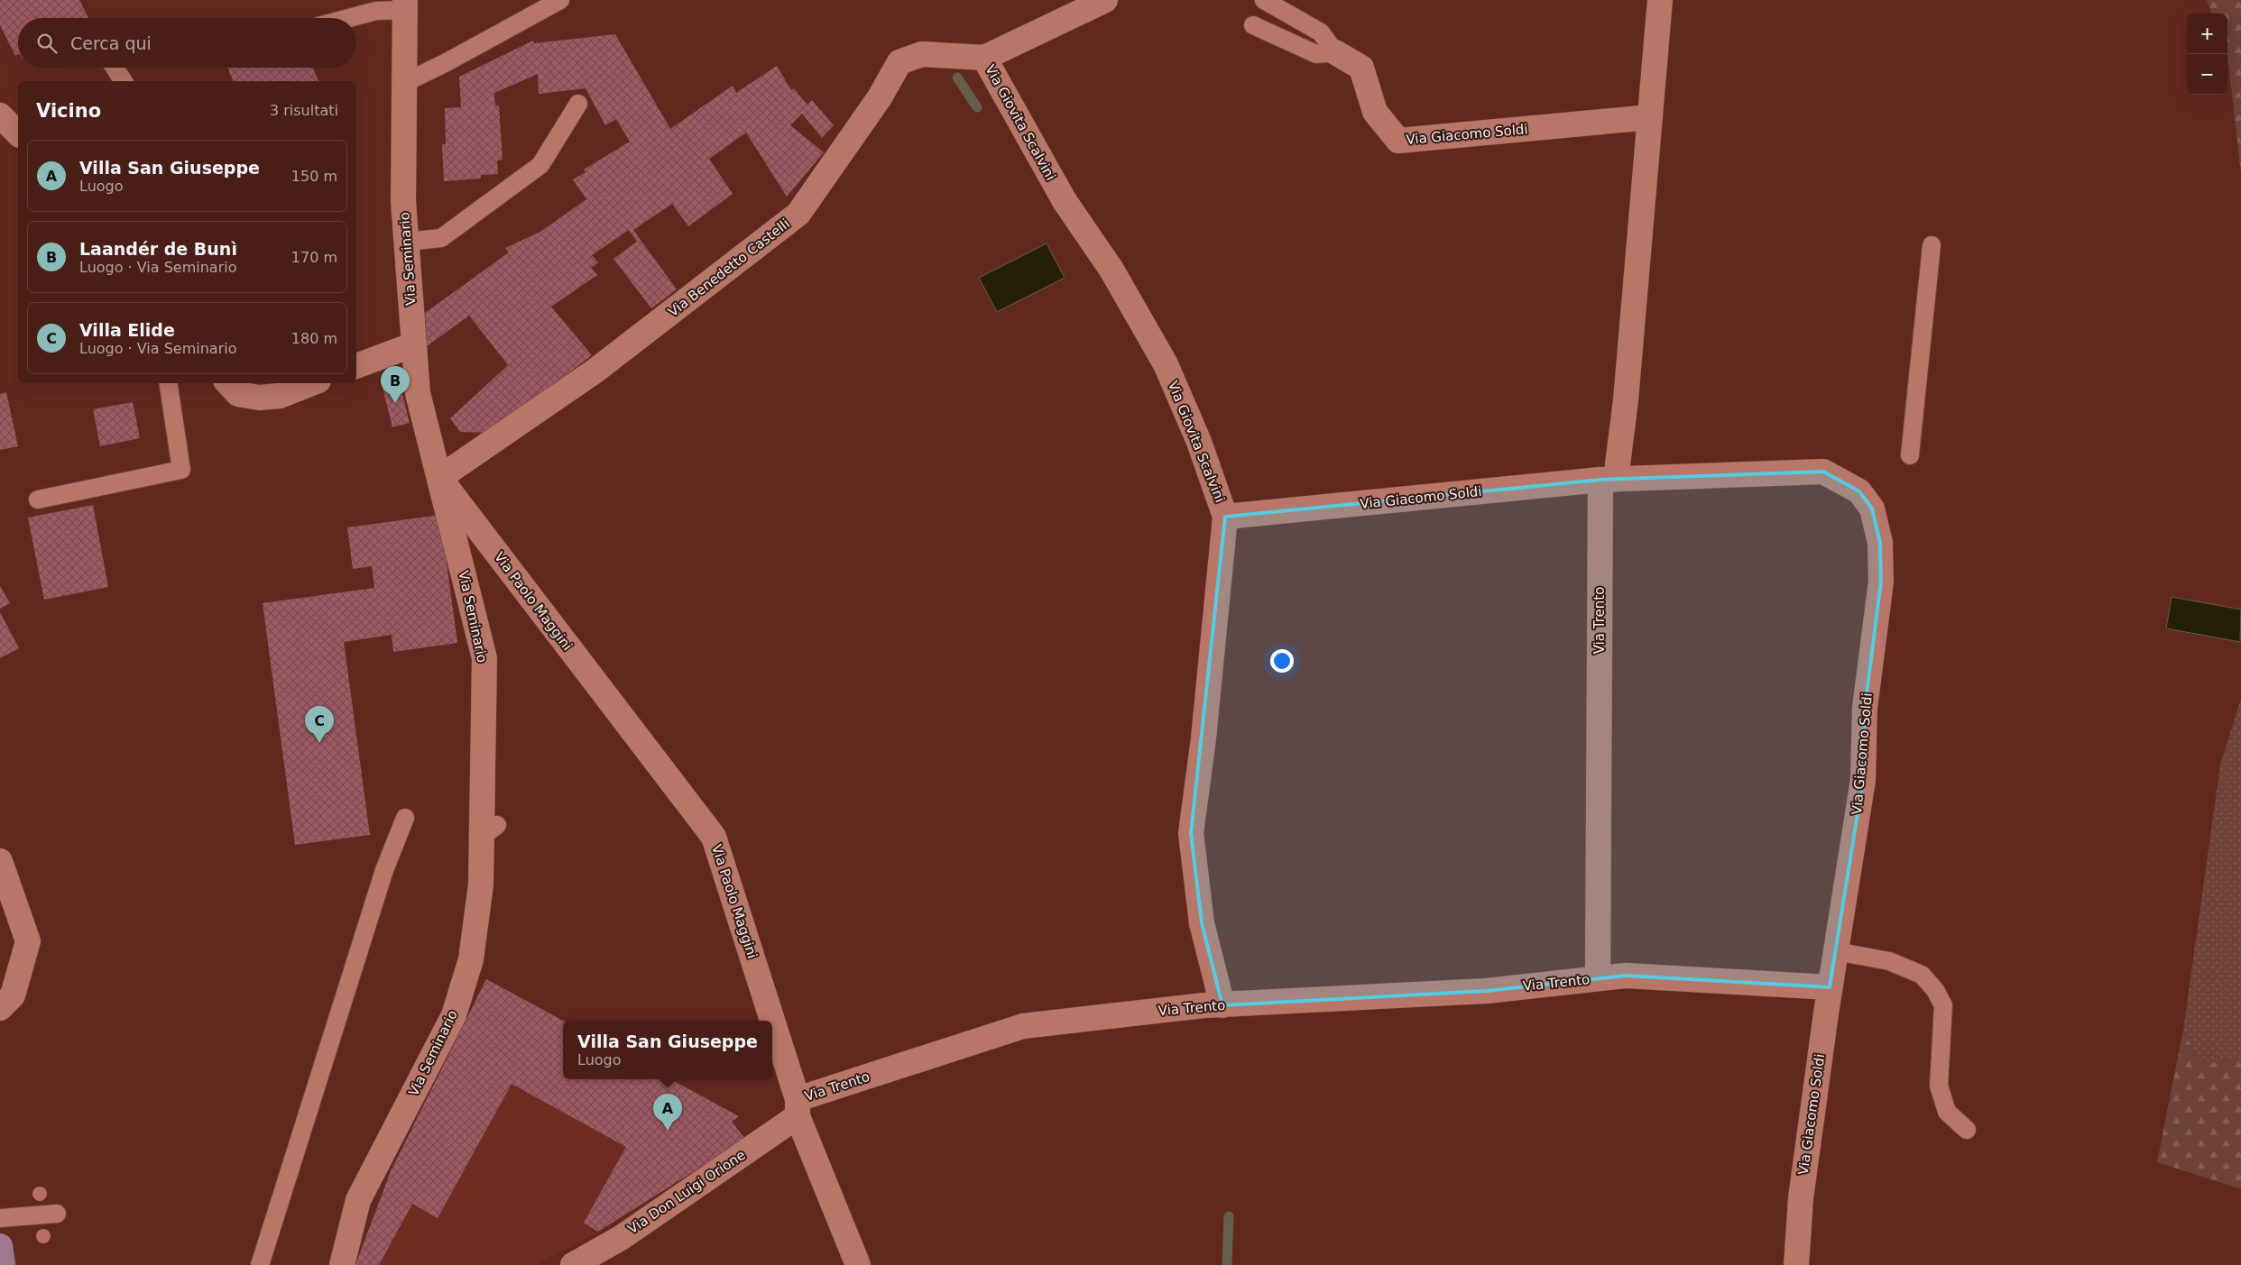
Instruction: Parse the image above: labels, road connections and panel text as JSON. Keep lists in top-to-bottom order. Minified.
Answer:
{"streets":{"street":["Via Giovita Scalvini","Via Giacomo Soldi","Via Seminario","Via Benedetto Castelli","Via Paolo Maggini","Via Trento","Via Don Luigi Orione"]},"crossings":[["Via Giovita Scalvini","Via Giacomo Soldi"],["Via Giovita Scalvini","Via Benedetto Castelli"],["Via Giovita Scalvini","Via Trento"],["Via Giacomo Soldi","Via Trento"],["Via Seminario","Via Benedetto Castelli"],["Via Seminario","Via Paolo Maggini"],["Via Benedetto Castelli","Via Paolo Maggini"],["Via Paolo Maggini","Via Trento"],["Via Paolo Maggini","Via Don Luigi Orione"],["Via Trento","Via Don Luigi Orione"]],"page":{"map_buttons":["+","−"],"search":"Cerca qui","heading":["Vicino","3 risultati"],"list":[{"mark":"A","name":"Villa San Giuseppe","note":"Luogo","value":"150 m"},{"mark":"B","name":"Laandér de Bunì","note":"Luogo · Via Seminario","value":"170 m"},{"mark":"C","name":"Villa Elide","note":"Luogo · Via Seminario","value":"180 m"}],"pins":["B","C","A"],"popup":["Villa San Giuseppe","Luogo"]}}
